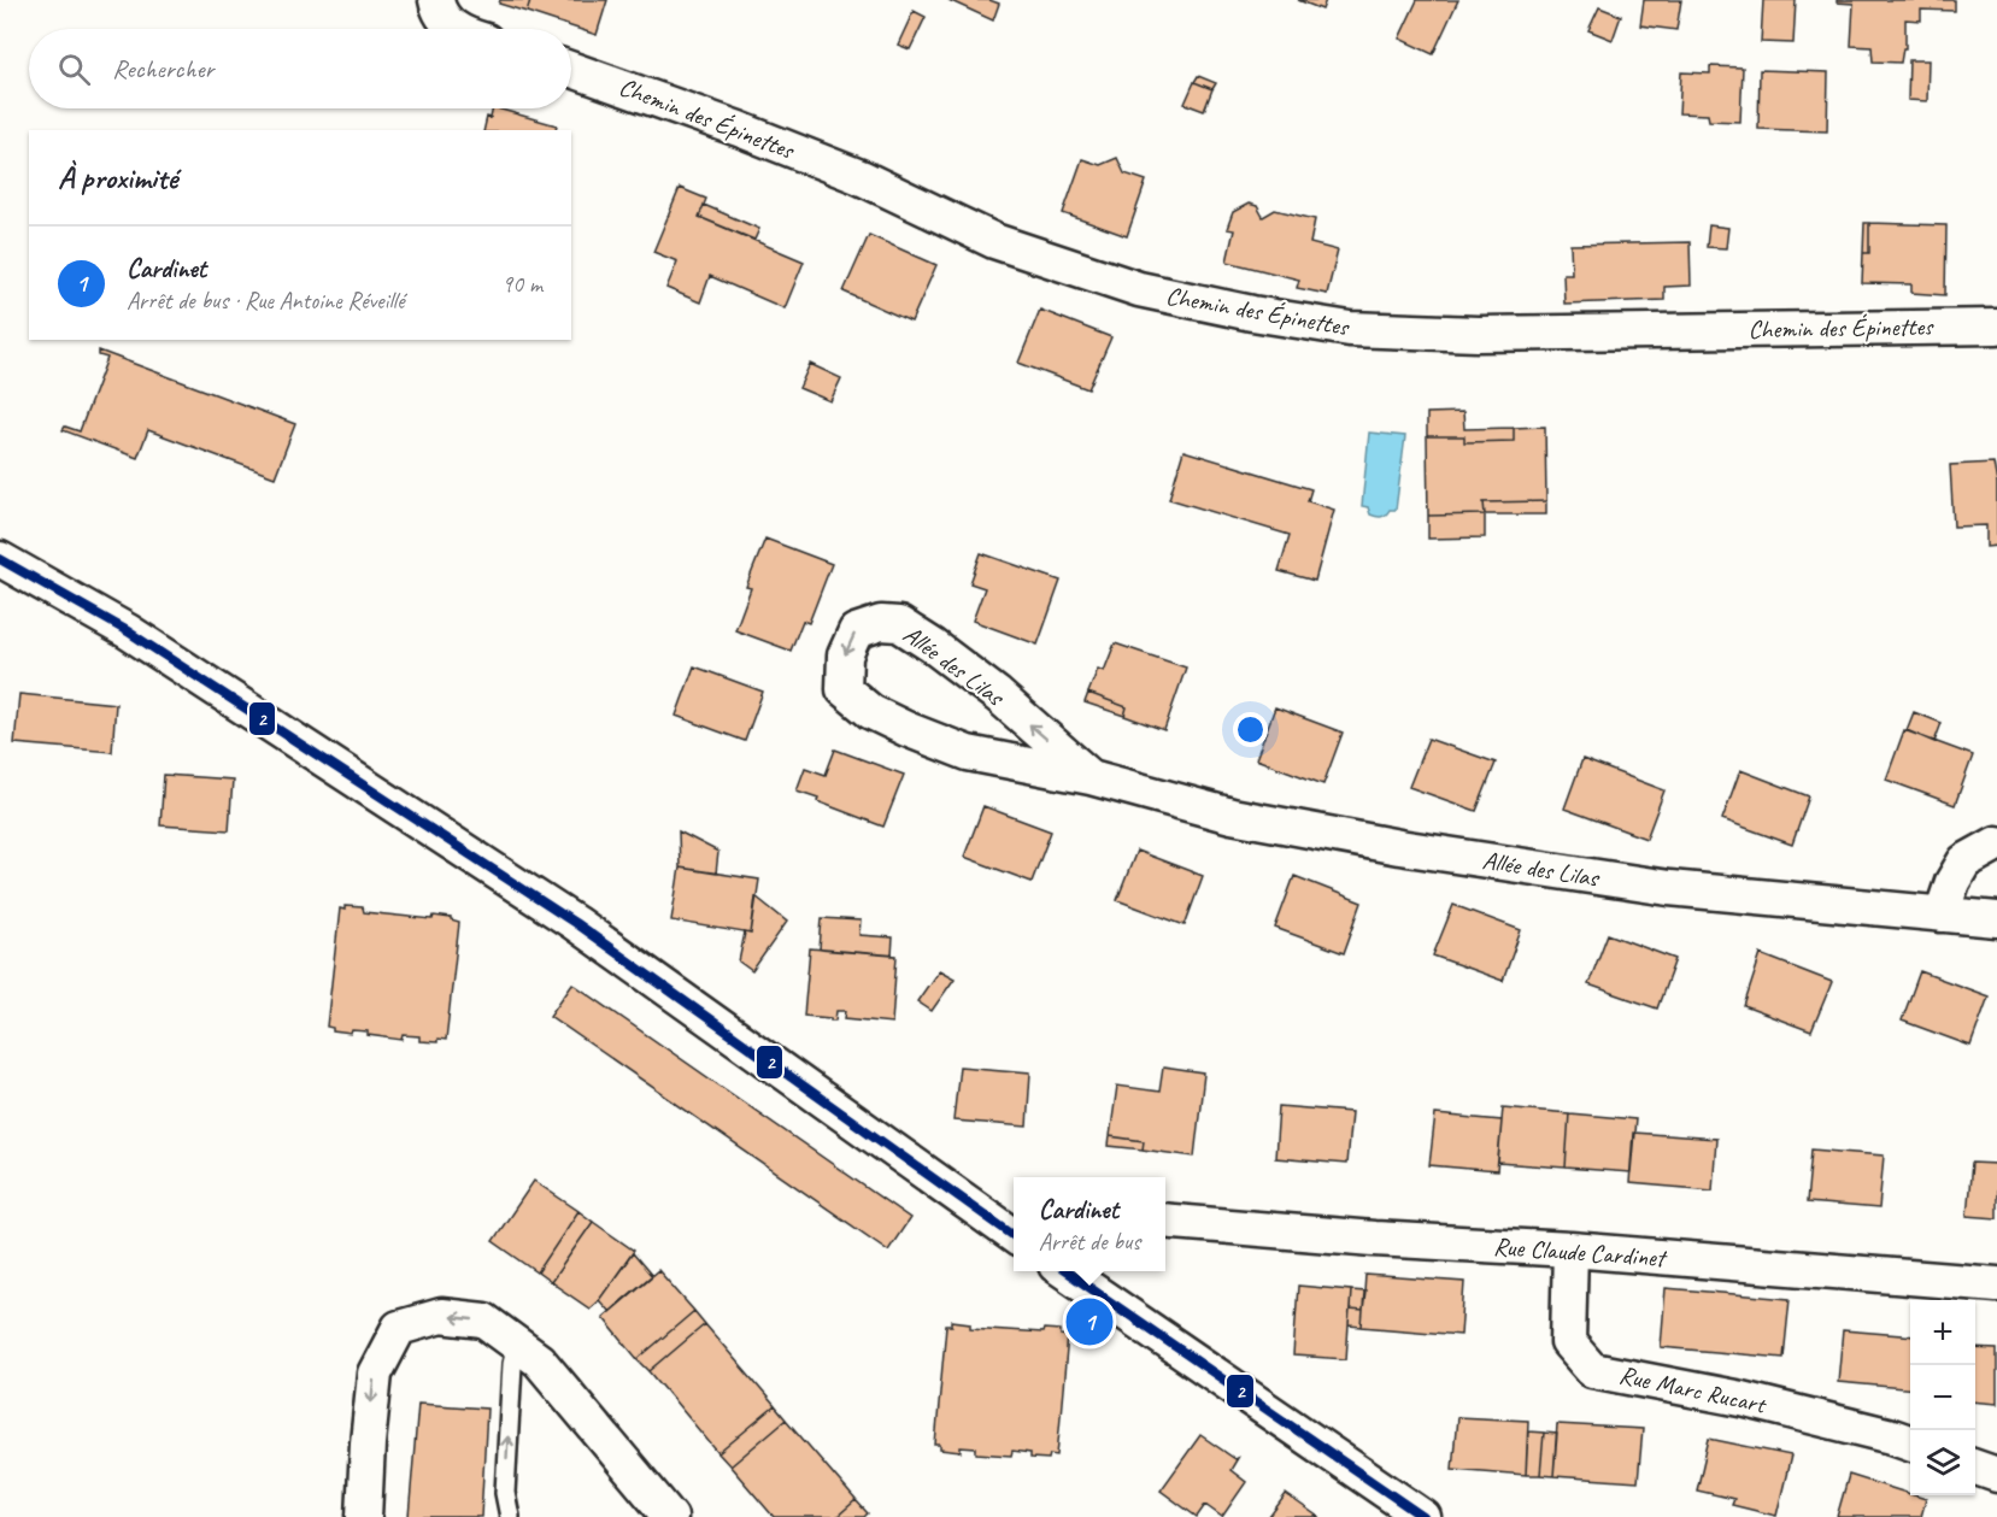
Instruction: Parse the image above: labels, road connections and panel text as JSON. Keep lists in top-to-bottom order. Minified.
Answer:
{"streets":{"street":["Chemin des Épinettes","Allée des Lilas","Rue Claude Cardinet","Rue Marc Rucart"]},"crossings":[["Rue Claude Cardinet","Rue Marc Rucart"]],"lines":["transit line 2"],"page":{"search":"Rechercher","heading":"À proximité","list":[{"mark":"1","name":"Cardinet","note":"Arrêt de bus · Rue Antoine Réveillé","value":"90 m"}],"popup":["Cardinet","Arrêt de bus"],"pins":"1","map_buttons":["+","−"]}}
